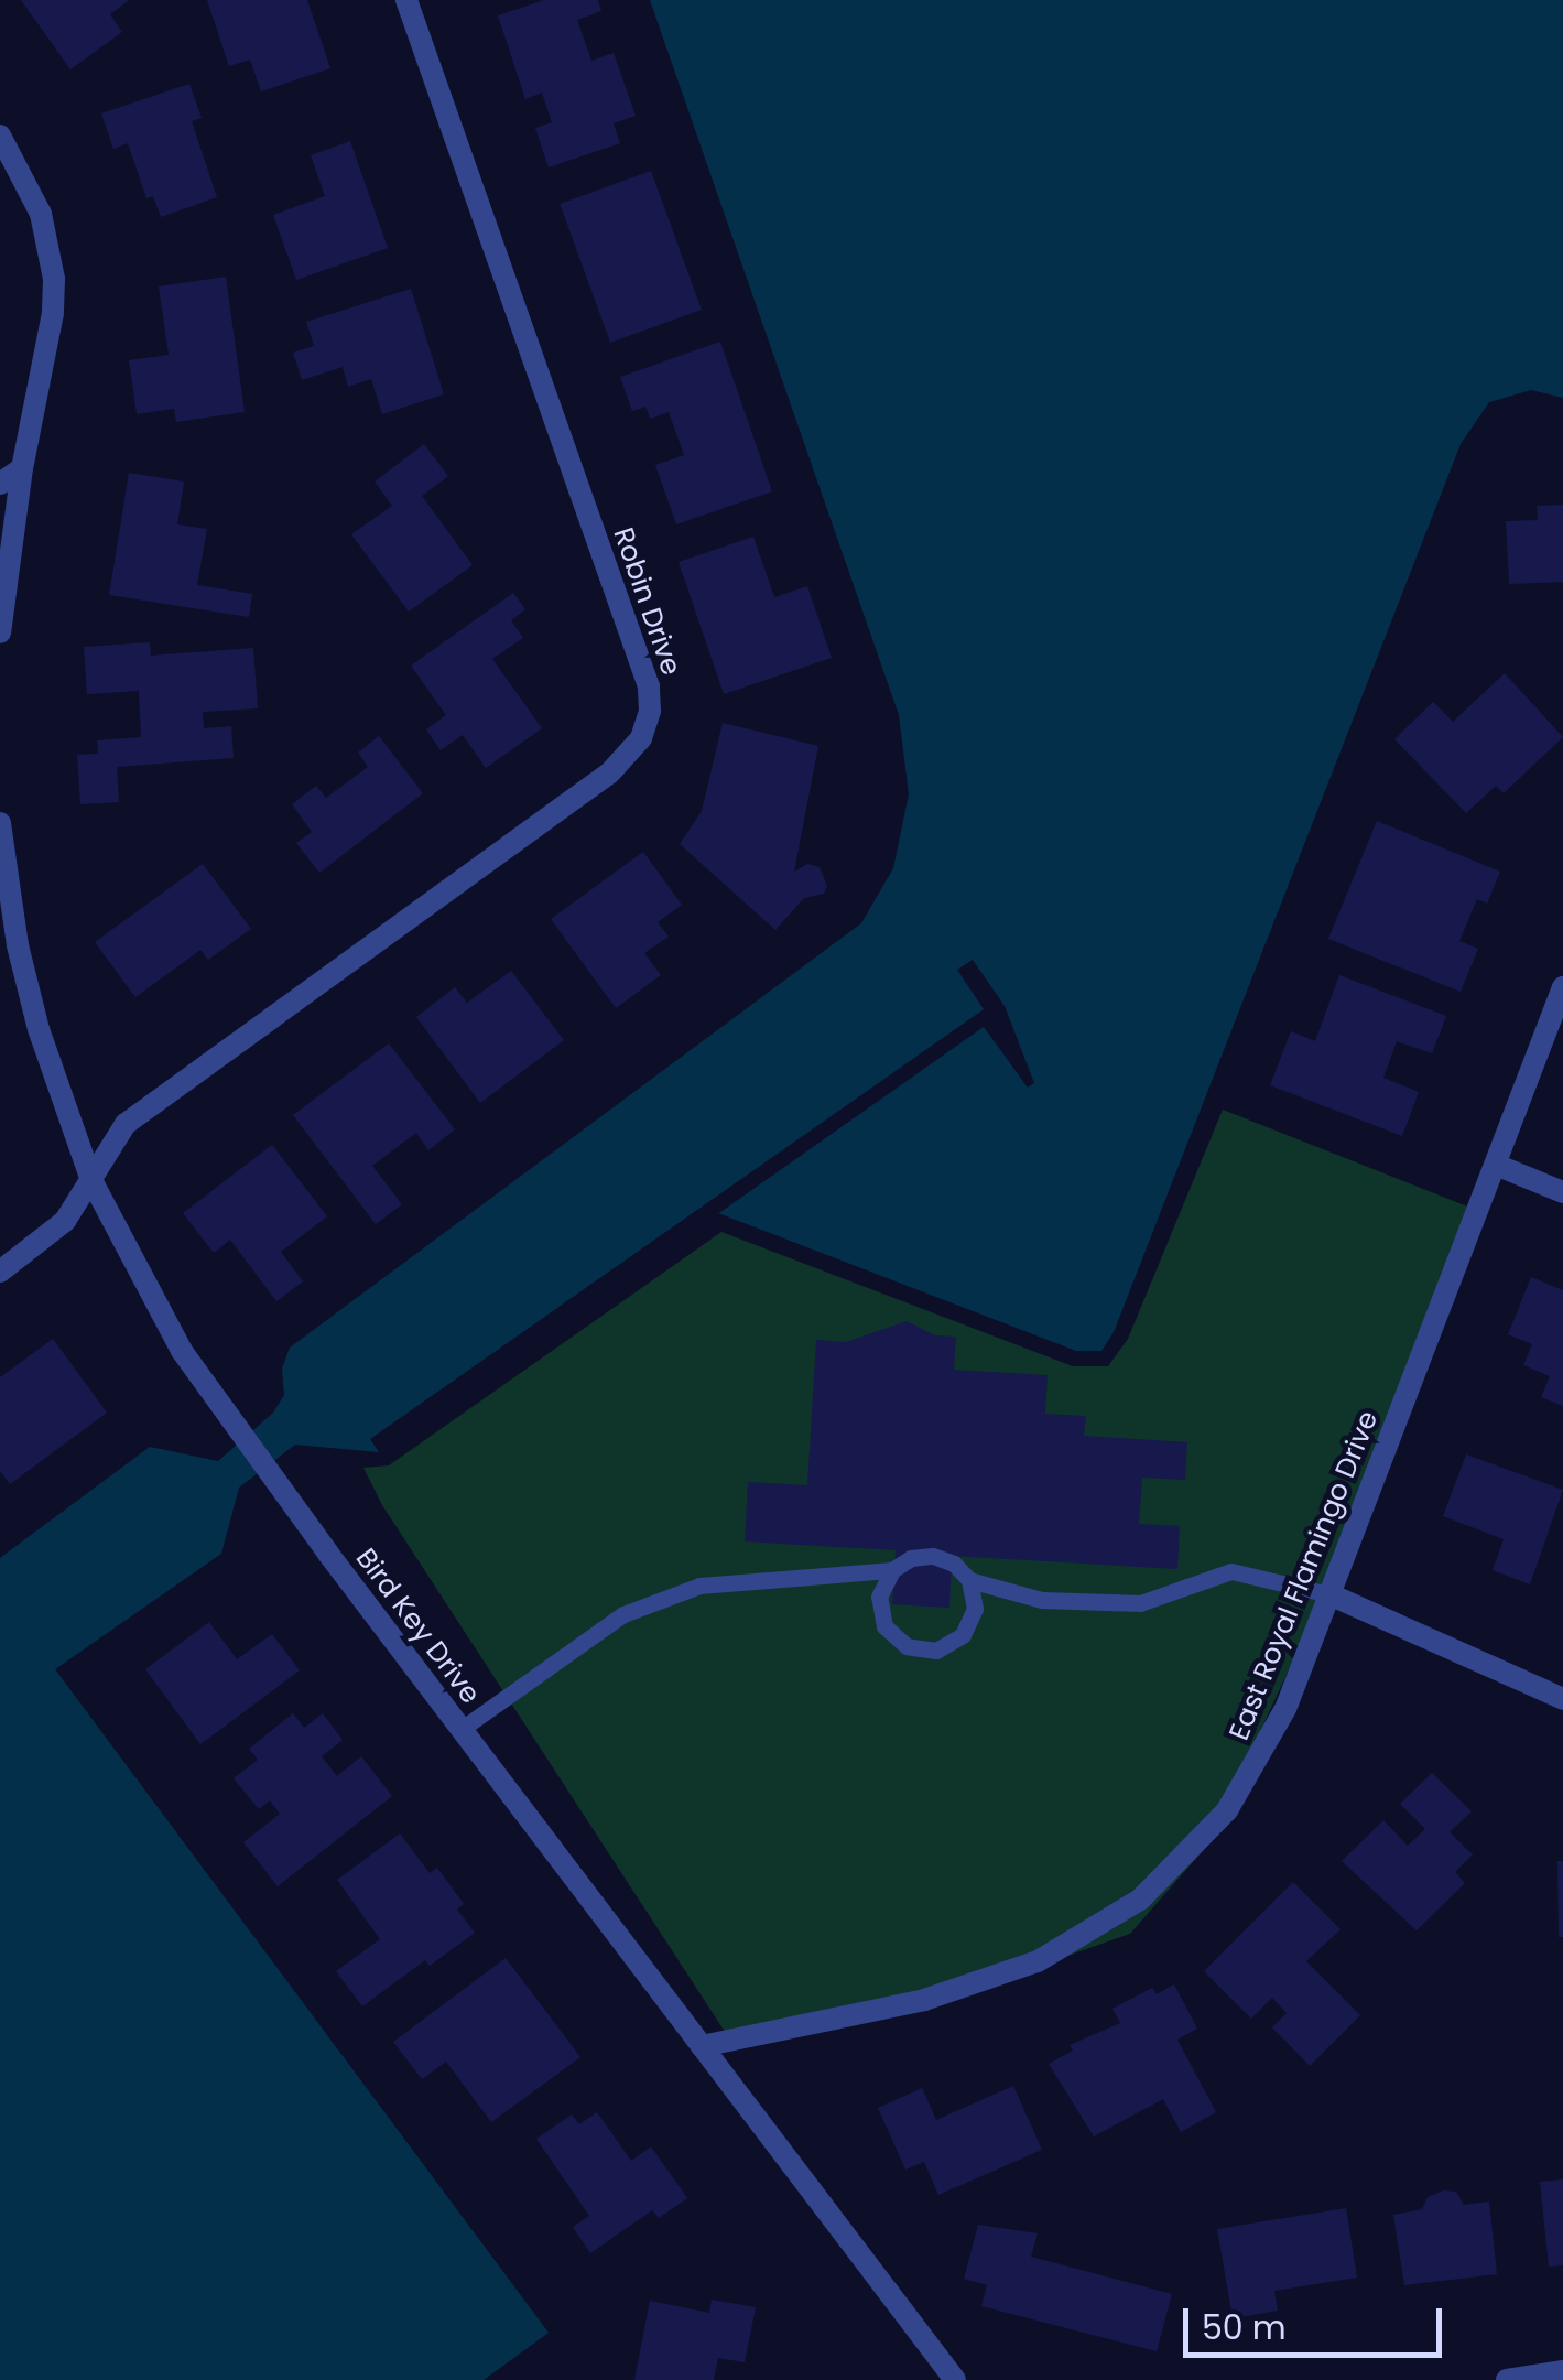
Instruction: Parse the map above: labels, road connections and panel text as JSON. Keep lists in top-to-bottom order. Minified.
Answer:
{"streets":{"street":["Robin Drive","East Royal Flamingo Drive","Bird Key Drive"]},"crossings":[["Robin Drive","Bird Key Drive"],["East Royal Flamingo Drive","Bird Key Drive"]],"scale_bar":"50 m"}
